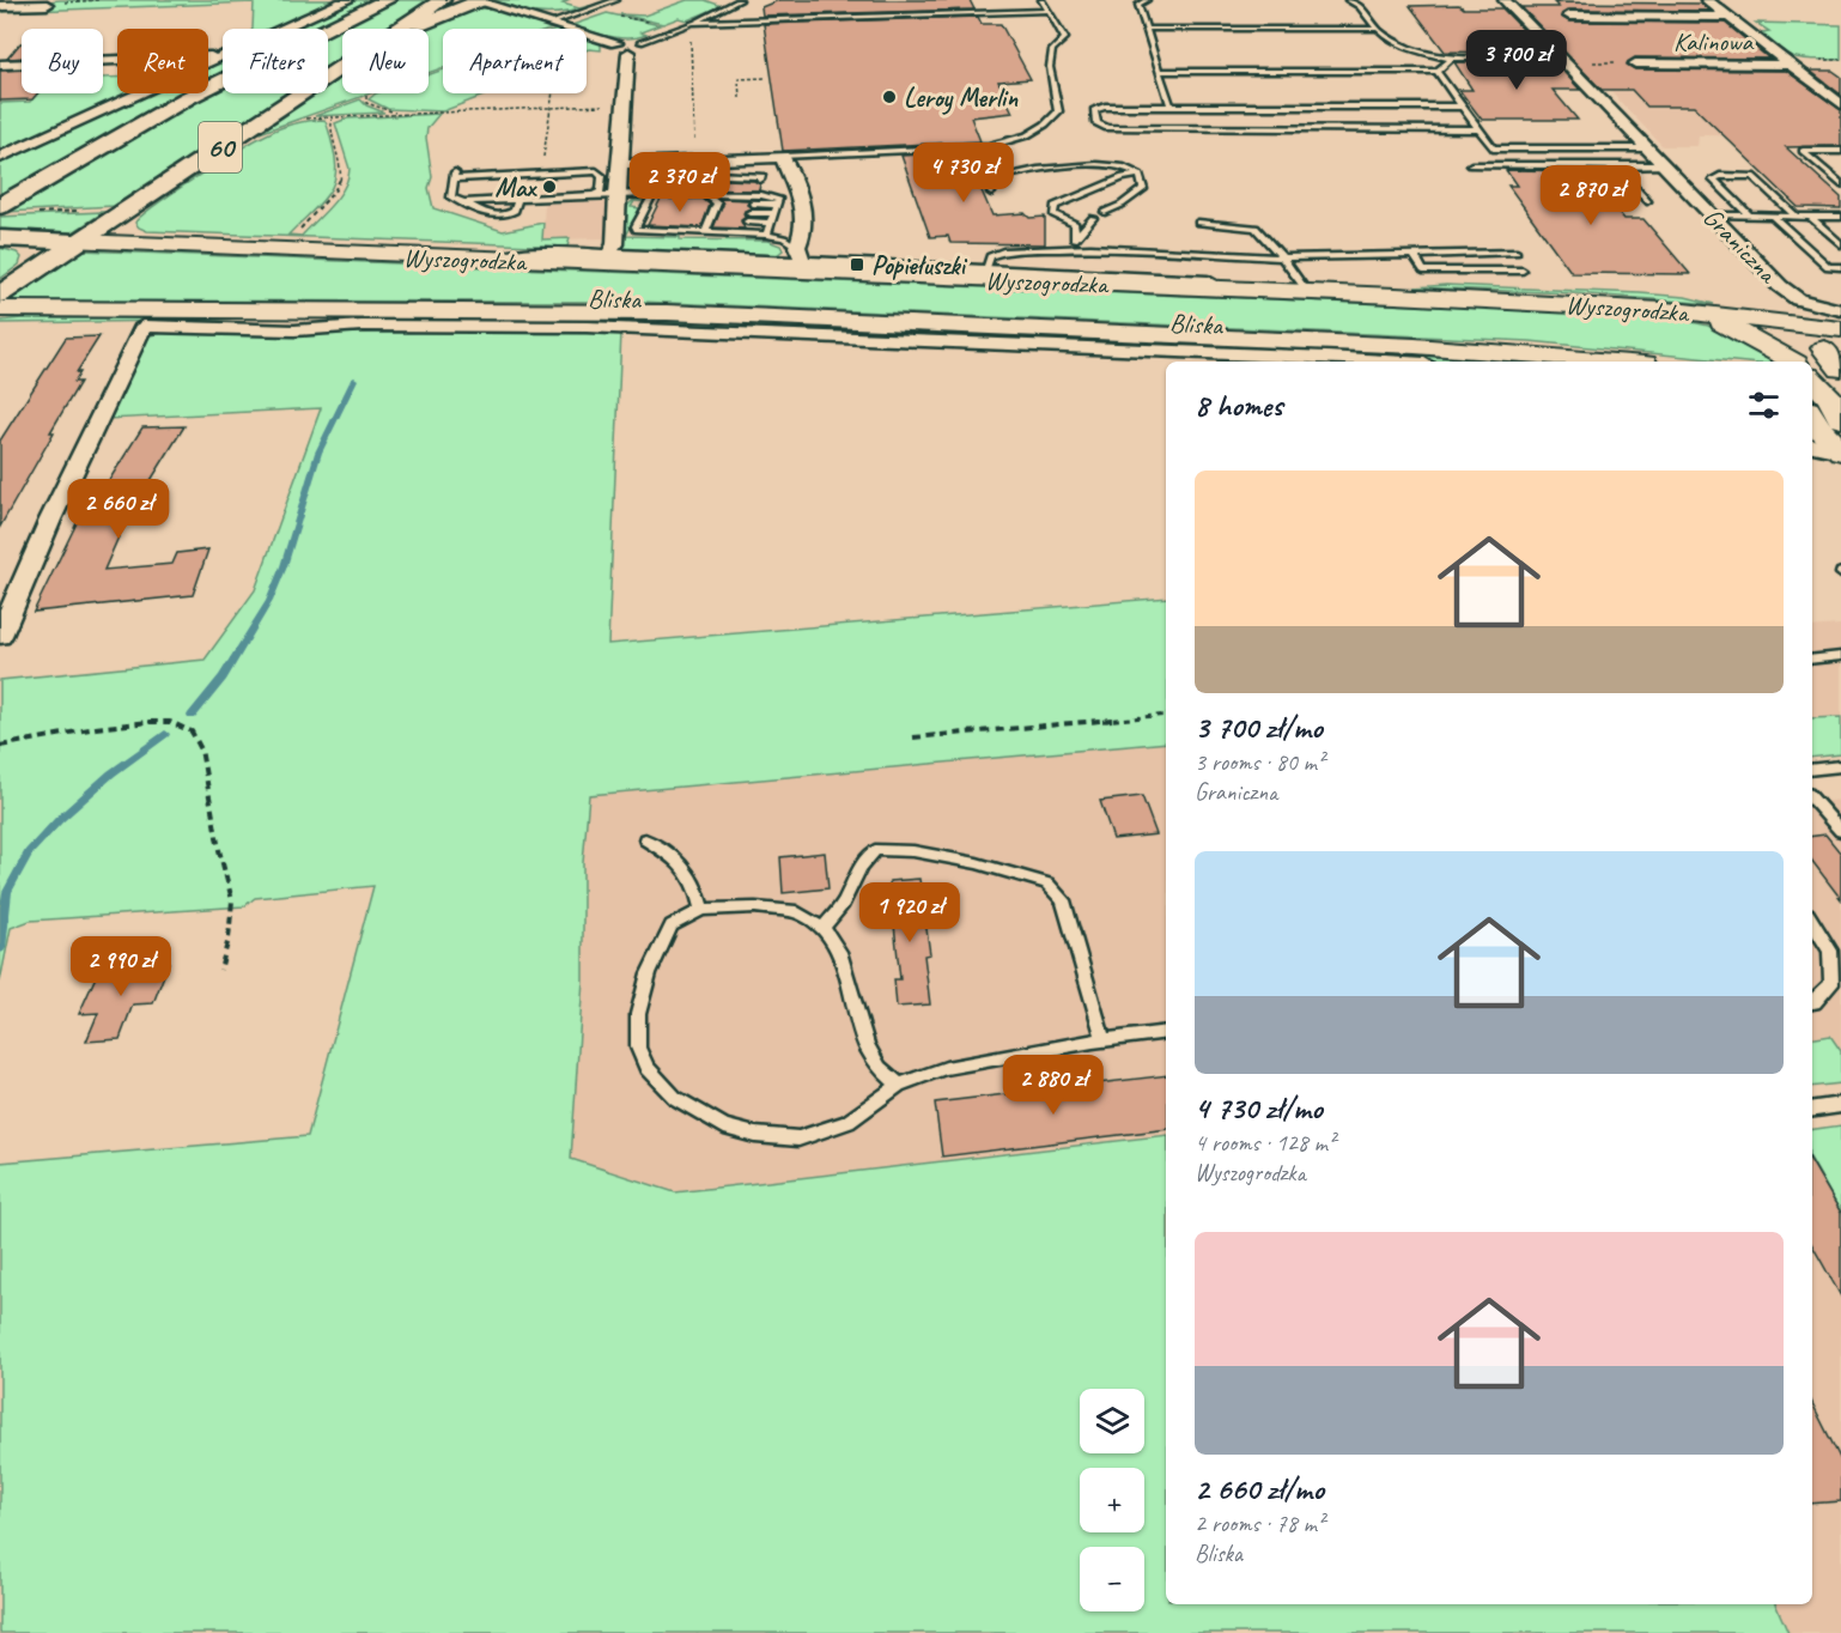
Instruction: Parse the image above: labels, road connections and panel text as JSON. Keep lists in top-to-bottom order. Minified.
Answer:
{"streets":{"main road":["60","Wyszogrodzka"],"street":["Kalinowa","Graniczna","Bliska"]},"crossings":[["60","Wyszogrodzka"]],"places":{"other":["Leroy Merlin","Max"],"transit":["Popiełuszki"]},"page":{"chip":["Buy","Rent","Filters","New","Apartment"],"price":["3 700 zł","4 730 zł","2 370 zł","2 870 zł","2 660 zł","1 920 zł","2 990 zł","2 880 zł"],"heading":"8 homes","list":[{"name":"3 700 zł/mo","note":"3 rooms · 80 m² · Graniczna"},{"name":"4 730 zł/mo","note":"4 rooms · 128 m² · Wyszogrodzka"},{"name":"2 660 zł/mo","note":"2 rooms · 78 m² · Bliska"}],"map_buttons":["+","−"]}}
